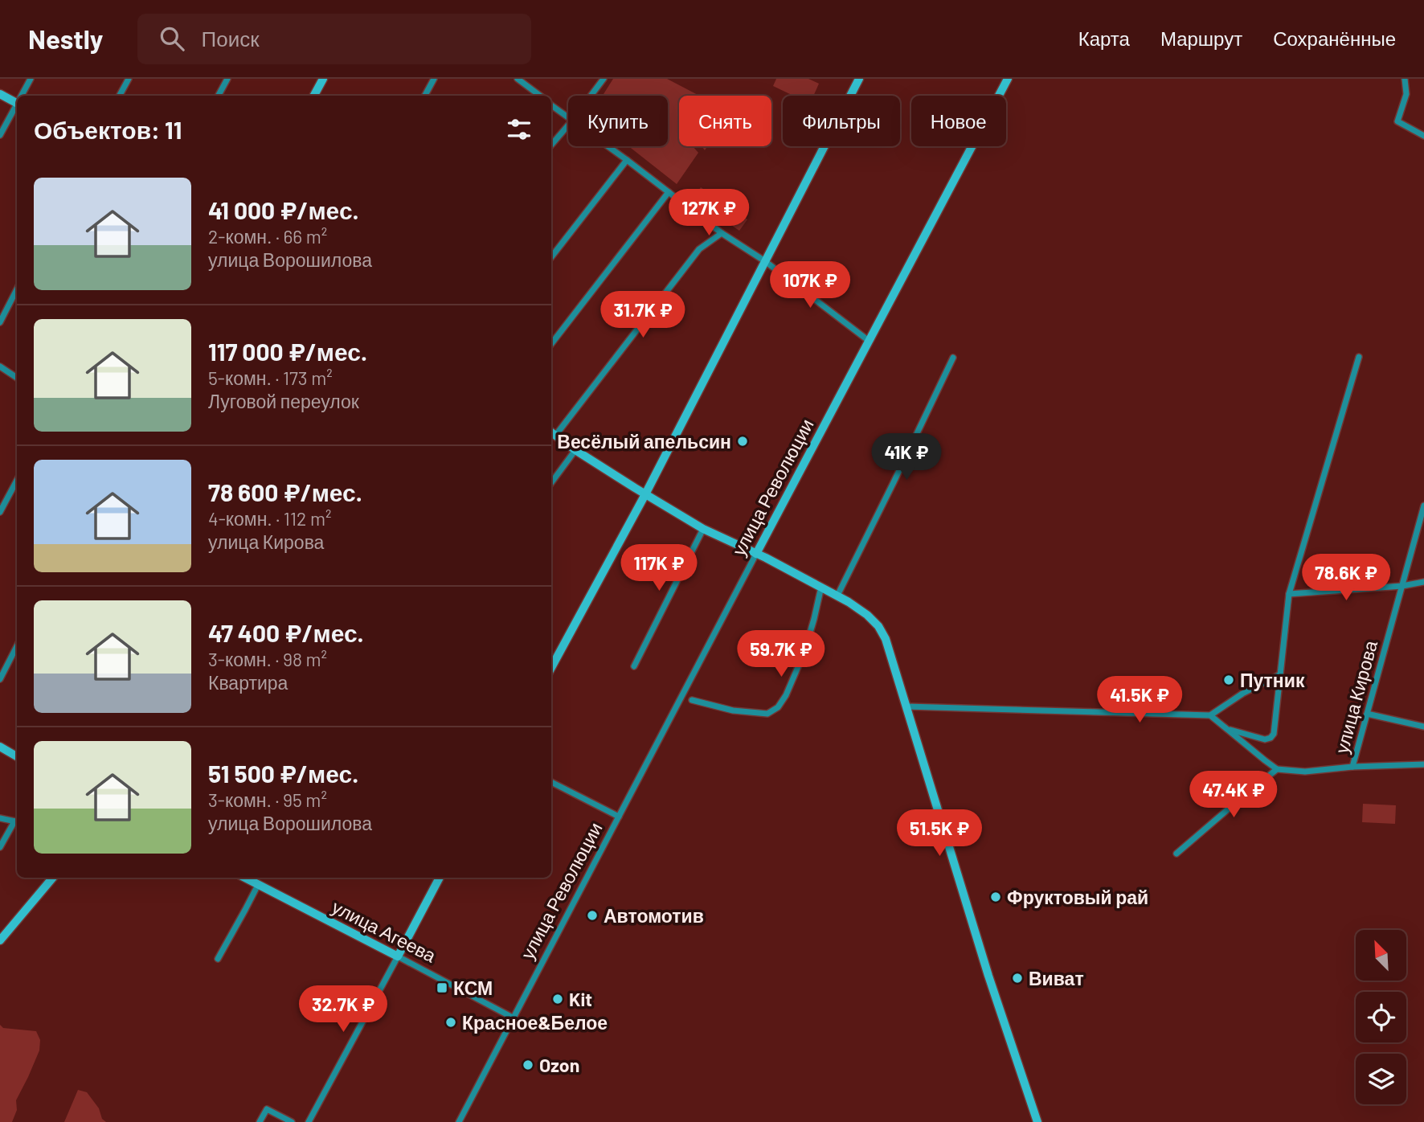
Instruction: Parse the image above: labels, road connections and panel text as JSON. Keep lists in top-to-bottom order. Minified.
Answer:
{"streets":{"main road":["улица Революции","улица Агеева"],"street":["улица Кирова"]},"crossings":[["улица Революции","улица Агеева"]],"places":{"other":["Весёлый апельсин","Путник","Фруктовый рай","Автомотив","Виват","Kit","Красное&Белое","Ozon"],"transit":["КСМ"]},"north":"top left","page":{"header":"Nestly","search":"Поиск","nav":["Карта","Маршрут","Сохранённые"],"chip":["Купить","Снять","Фильтры","Новое"],"heading":"Объектов: 11","list":[{"name":"41 000 ₽/мес.","note":"2-комн. · 66 m² · улица Ворошилова"},{"name":"117 000 ₽/мес.","note":"5-комн. · 173 m² · Луговой переулок"},{"name":"78 600 ₽/мес.","note":"4-комн. · 112 m² · улица Кирова"},{"name":"47 400 ₽/мес.","note":"3-комн. · 98 m² · Квартира"},{"name":"51 500 ₽/мес.","note":"3-комн. · 95 m² · улица Ворошилова"}],"price":["127K ₽","107K ₽","31.7K ₽","41K ₽","117K ₽","78.6K ₽","59.7K ₽","41.5K ₽","47.4K ₽","51.5K ₽","32.7K ₽"]}}
